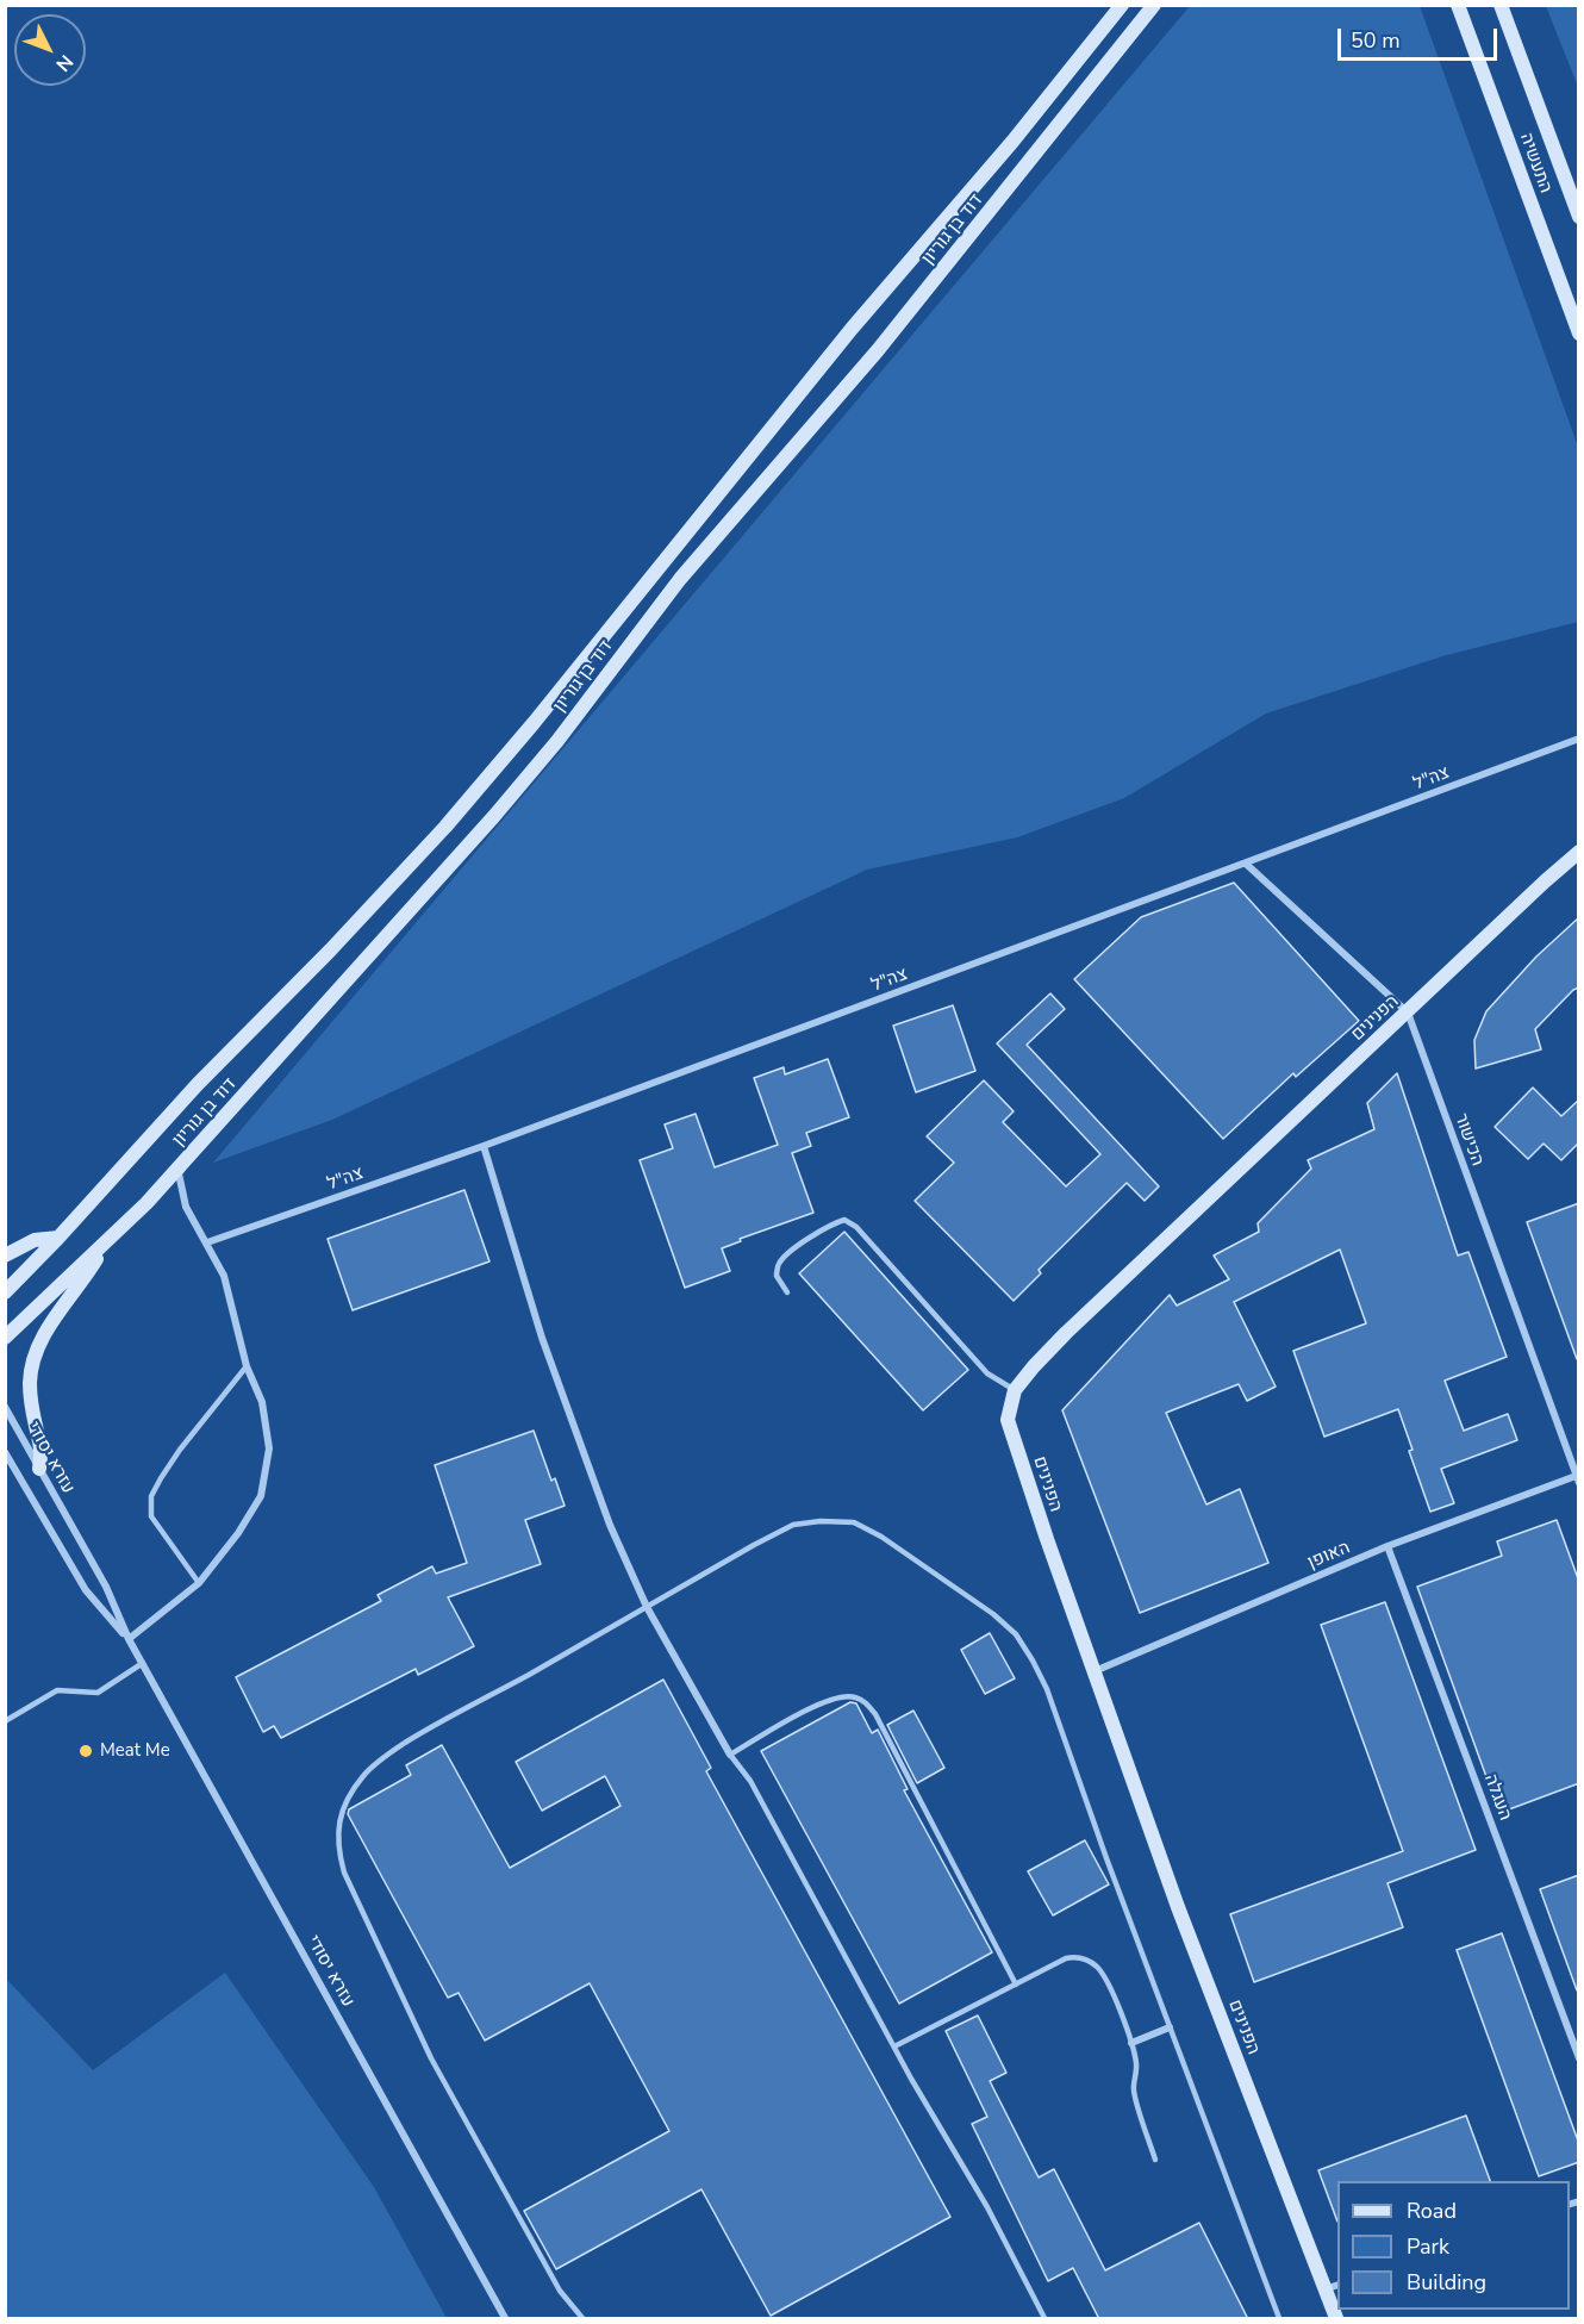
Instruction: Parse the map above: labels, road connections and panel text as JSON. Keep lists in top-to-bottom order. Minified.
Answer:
{"streets":{"main road":["התעשיה","דוד בן גוריון","הפנינים"],"street":["צה\"ל","הכישור","עזרא יסודי","האופן","העגלה"]},"crossings":[["צה\"ל","הכישור"],["הפנינים","הכישור"],["הפנינים","האופן"],["הכישור","האופן"],["האופן","העגלה"]],"places":["Meat Me"],"legend":["Road","Park","Building"],"scale_bar":"50 m","north":"bottom right"}
